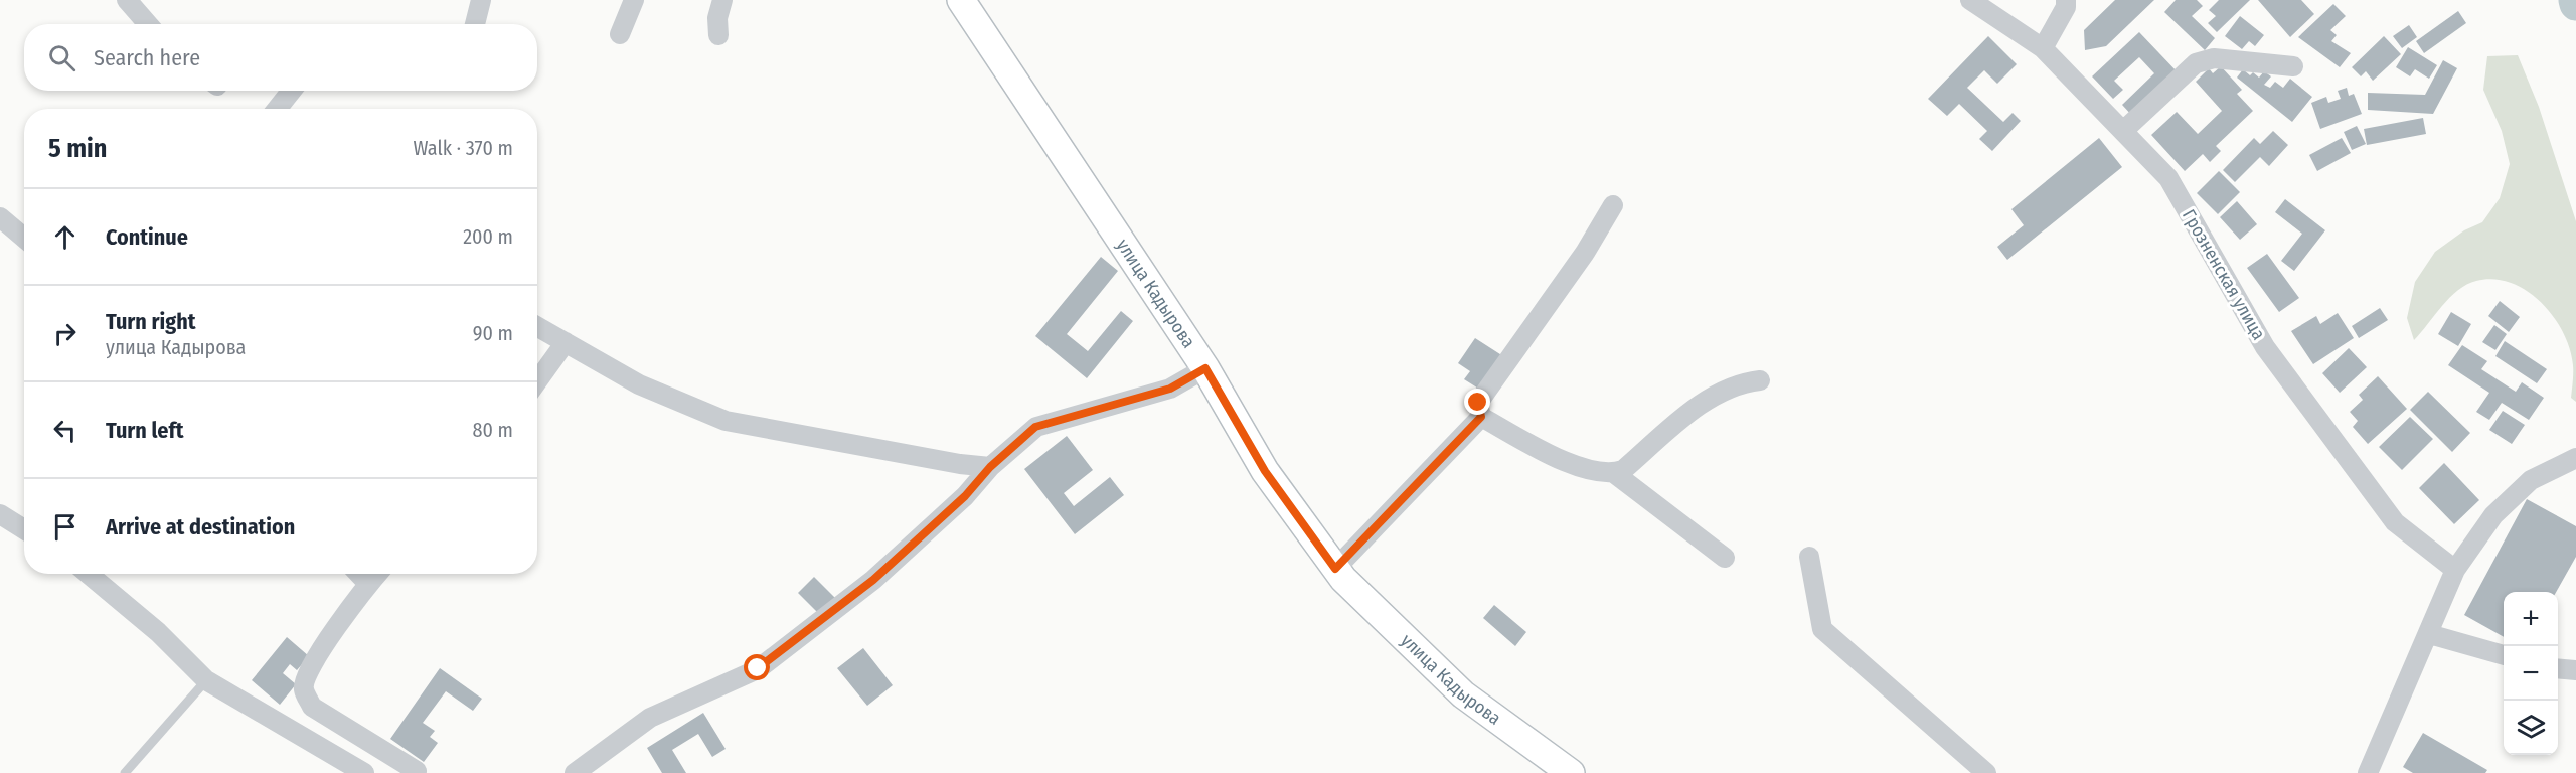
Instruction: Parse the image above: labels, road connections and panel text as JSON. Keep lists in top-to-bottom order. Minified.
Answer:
{"streets":{"street":["Грозненская улица","улица Кадырова"]},"page":{"search":"Search here","heading":["5 min","Walk · 370 m"],"list":[["Continue","200 m"],["Turn right","улица Кадырова","90 m"],["Turn left","80 m"],"Arrive at destination"],"map_buttons":["+","−"]}}
